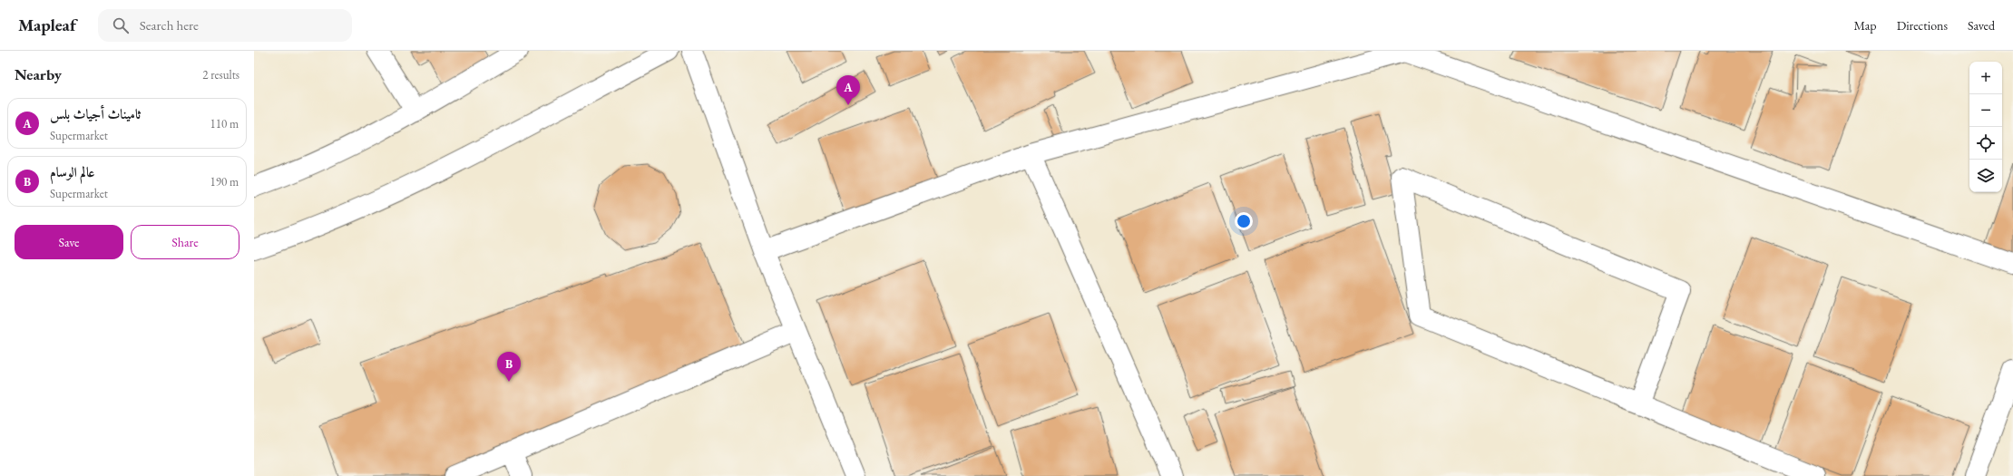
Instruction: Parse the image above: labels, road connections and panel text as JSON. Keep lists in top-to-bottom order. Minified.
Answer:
{"page":{"header":"Mapleaf","search":"Search here","nav":["Map","Directions","Saved"],"heading":["Nearby","2 results"],"map_buttons":["+","−"],"pins":["A","B"],"list":[{"mark":"A","name":"ثاميناث أجياث بلس","note":"Supermarket","value":"110 m"},{"mark":"B","name":"عالم الوسام","note":"Supermarket","value":"190 m"}],"buttons":["Save","Share"]}}
